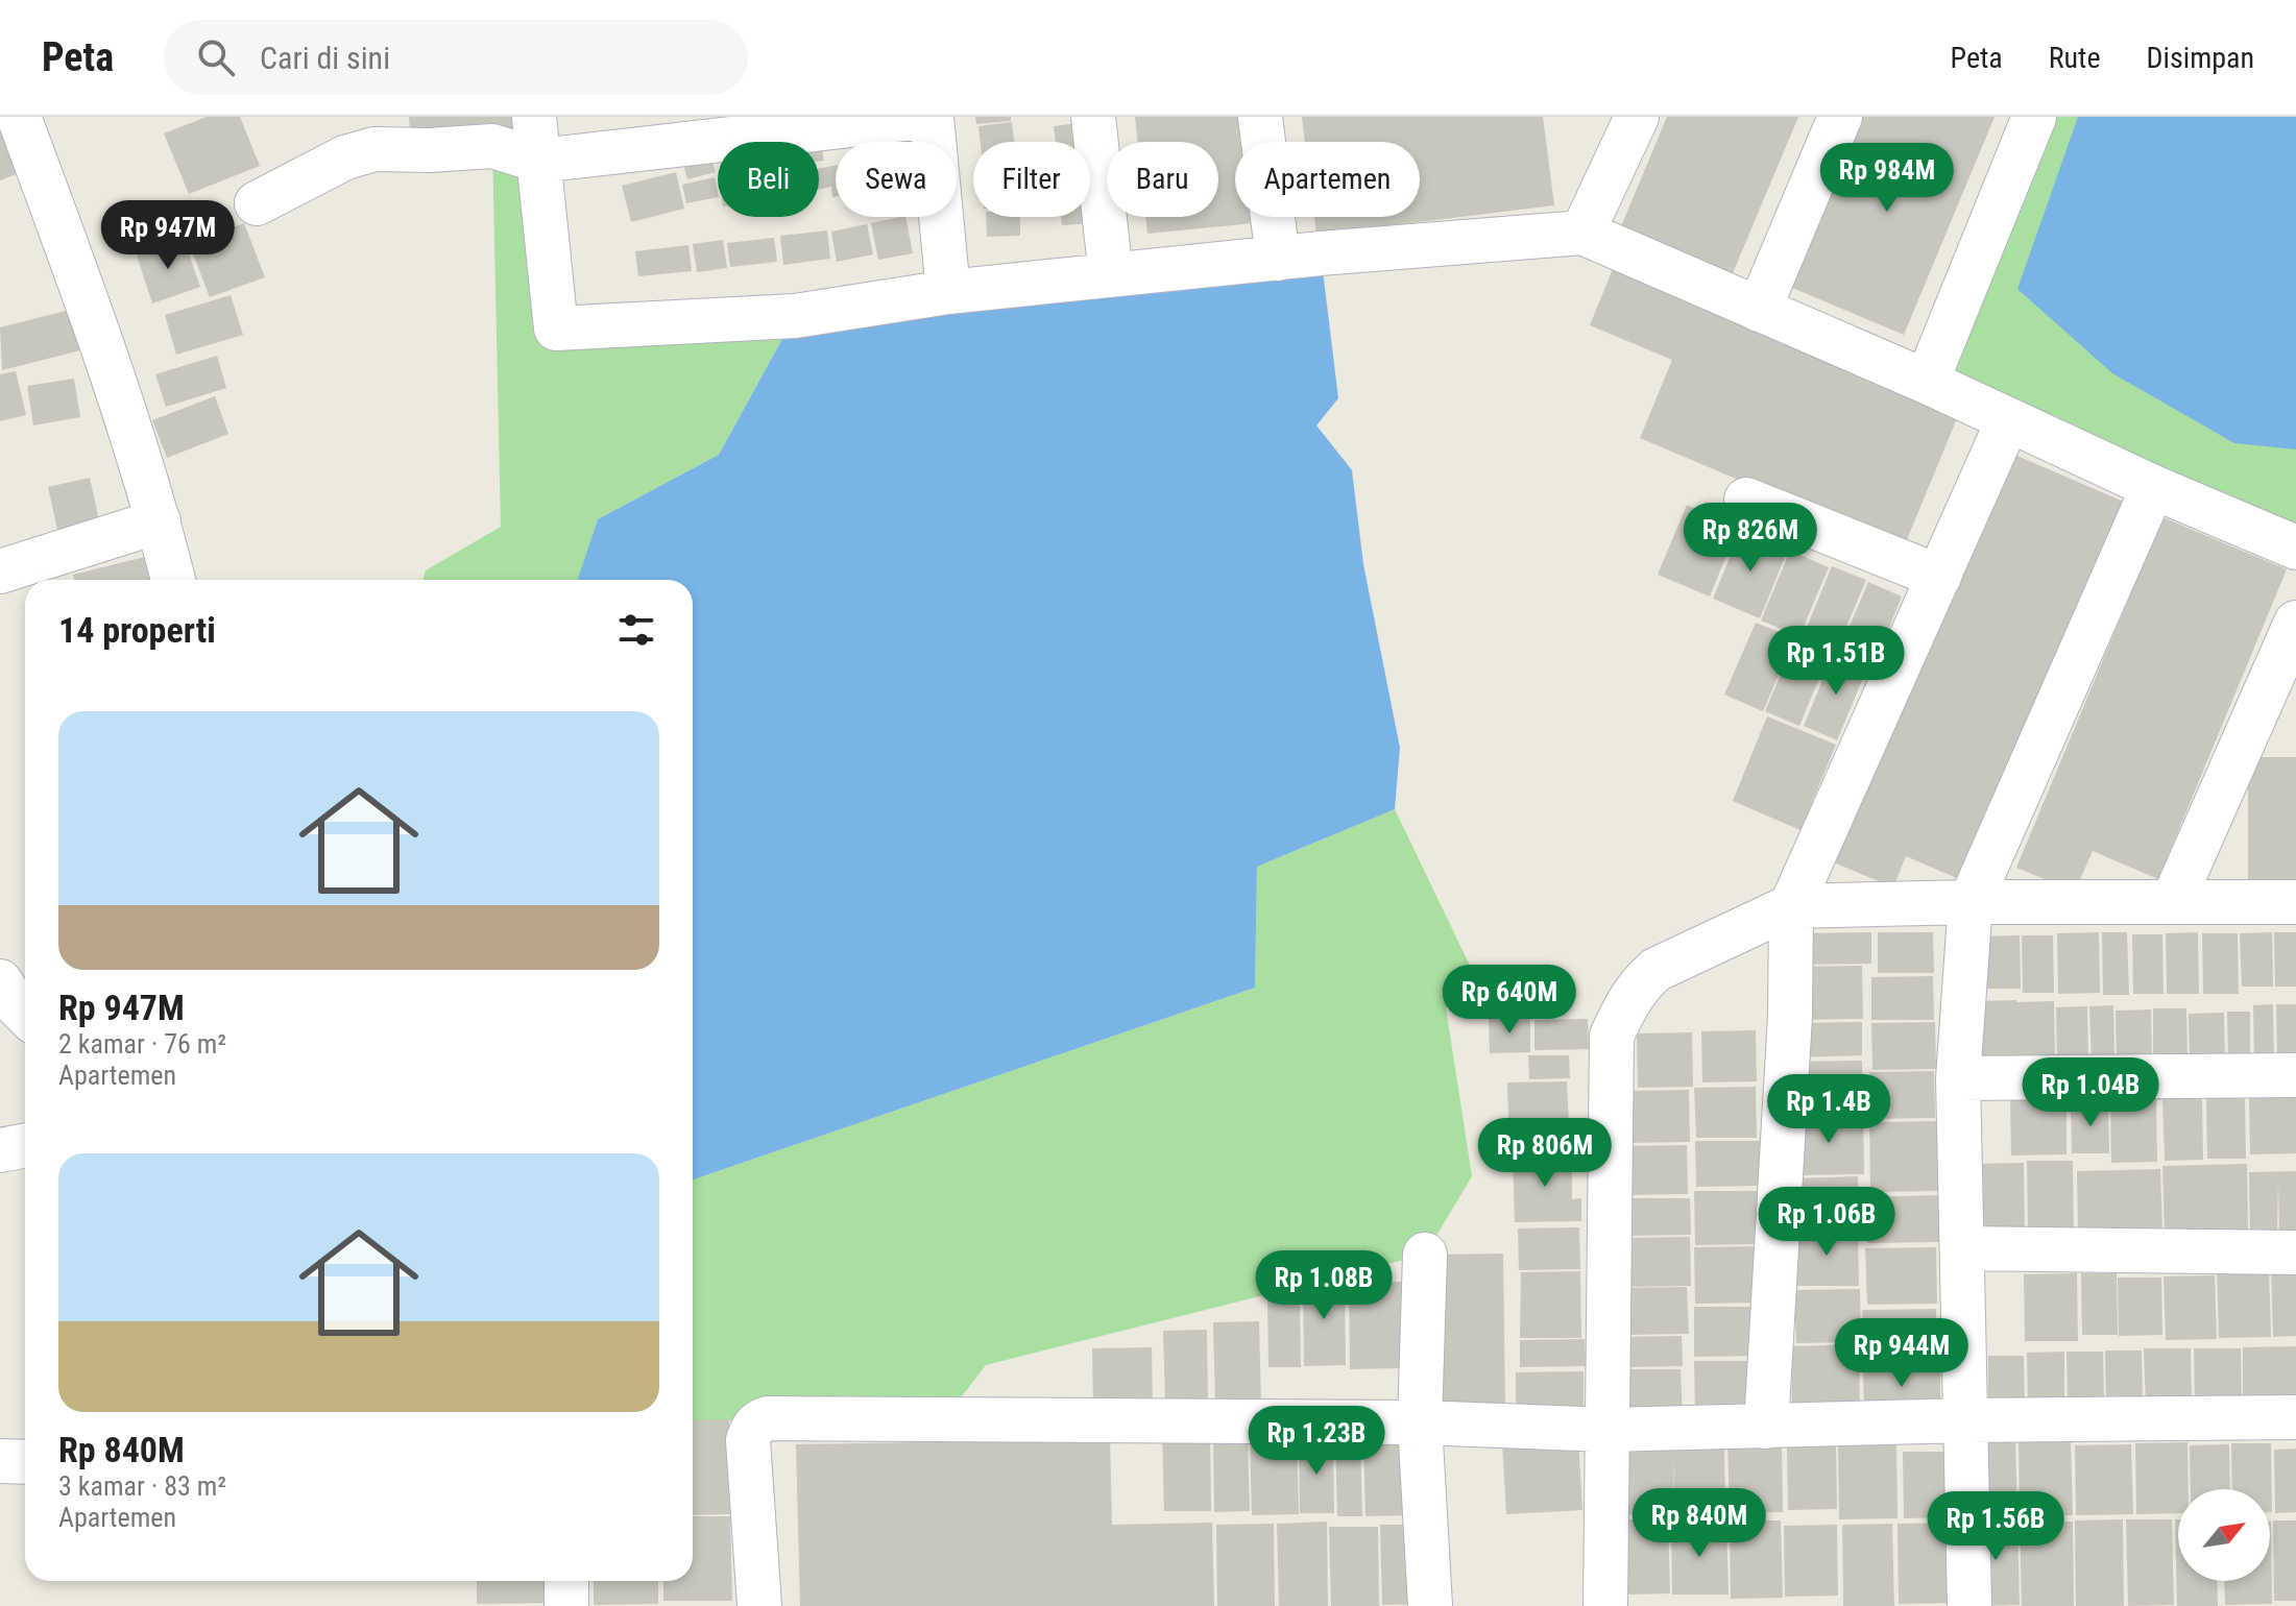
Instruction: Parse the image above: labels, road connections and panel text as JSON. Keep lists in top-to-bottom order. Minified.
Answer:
{"north":"top right","page":{"header":"Peta","search":"Cari di sini","nav":["Peta","Rute","Disimpan"],"chip":["Beli","Sewa","Filter","Baru","Apartemen"],"price":["Rp 984M","Rp 947M","Rp 826M","Rp 1.51B","Rp 640M","Rp 1.04B","Rp 1.4B","Rp 806M","Rp 1.06B","Rp 1.08B","Rp 944M","Rp 1.23B","Rp 840M","Rp 1.56B"],"heading":"14 properti","list":[{"name":"Rp 947M","note":"2 kamar · 76 m² · Apartemen"},{"name":"Rp 840M","note":"3 kamar · 83 m² · Apartemen"}]}}
